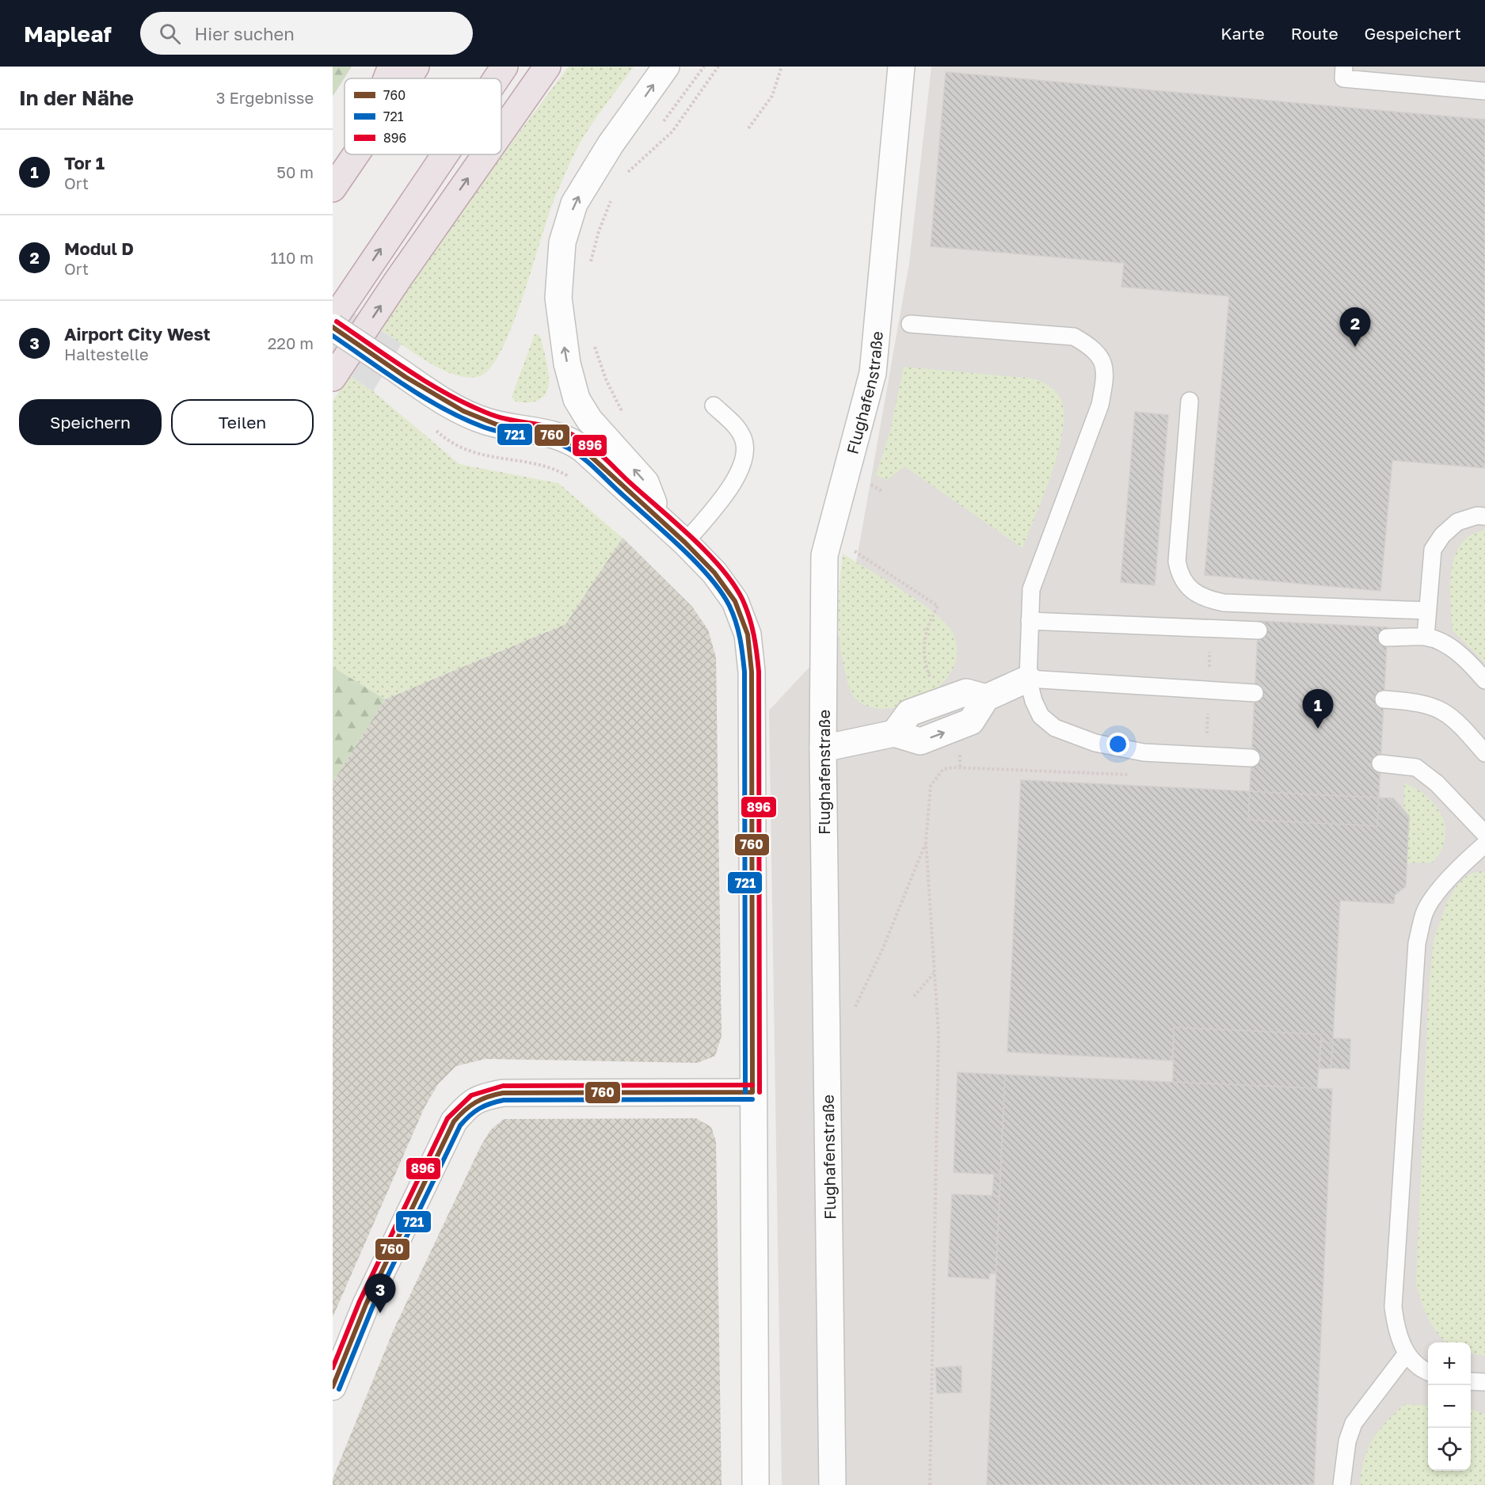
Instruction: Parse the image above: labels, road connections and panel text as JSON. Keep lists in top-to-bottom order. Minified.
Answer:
{"streets":{"street":["Flughafenstraße"]},"lines":["transit line 896","transit line 760","transit line 721"],"legend":["760","721","896"],"page":{"header":"Mapleaf","search":"Hier suchen","nav":["Karte","Route","Gespeichert"],"heading":["In der Nähe","3 Ergebnisse"],"list":[{"mark":"1","name":"Tor 1","note":"Ort","value":"50 m"},{"mark":"2","name":"Modul D","note":"Ort","value":"110 m"},{"mark":"3","name":"Airport City West","note":"Haltestelle","value":"220 m"}],"pins":["2","1","3"],"buttons":["Speichern","Teilen"],"map_buttons":["+","−"]}}
